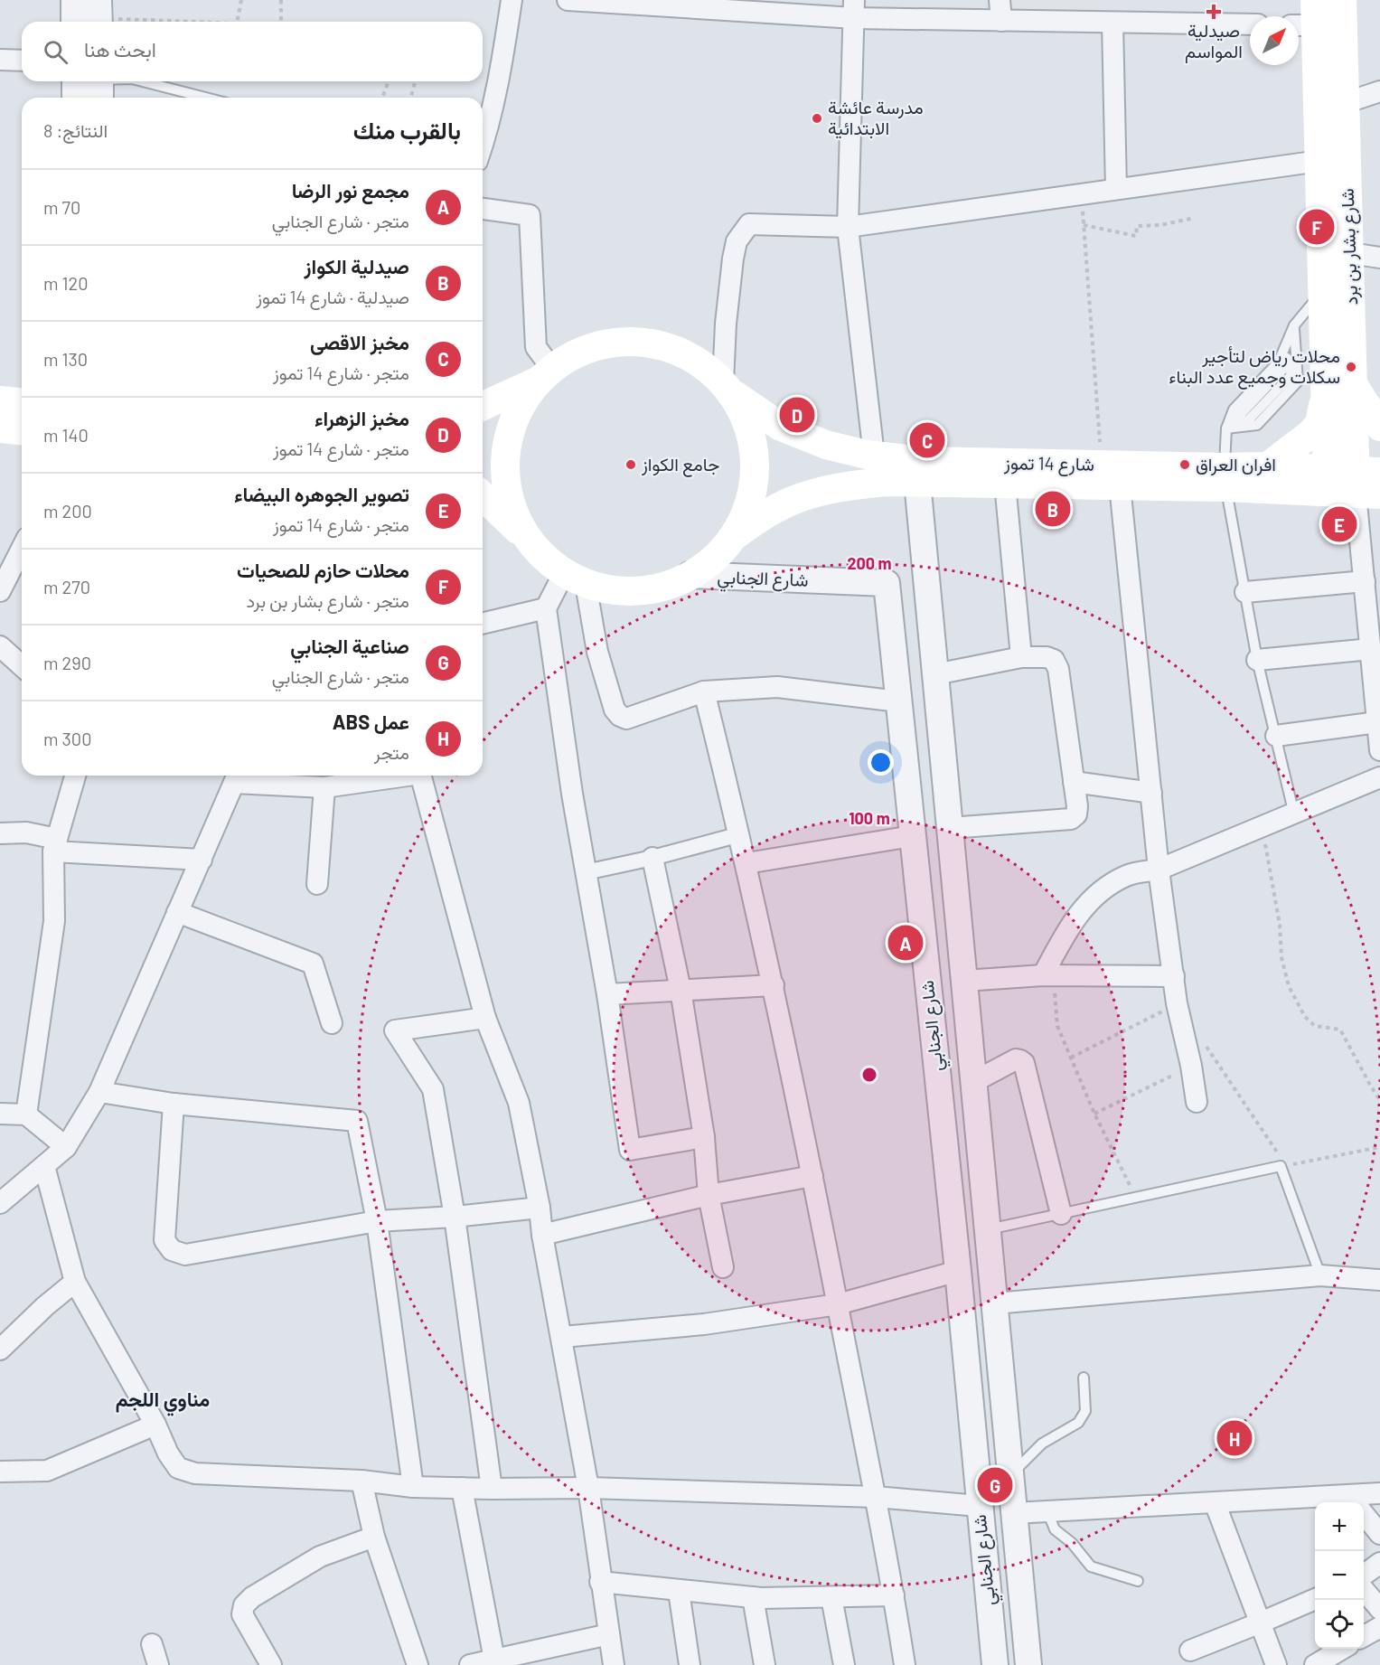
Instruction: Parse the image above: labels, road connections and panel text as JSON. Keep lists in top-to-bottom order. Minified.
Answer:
{"streets":{"main road":["شارع بشار بن برد","شارع 14 تموز"],"street":["شارع الجنابي"]},"crossings":[["شارع بشار بن برد","شارع 14 تموز"],["شارع 14 تموز","شارع الجنابي"]],"districts":["مناوي اللجم"],"places":{"health":["صيدلية المواسم"],"other":["مدرسة عائشة الابتدائية","محلات رياض لتأجير سكلات وجميع عدد البناء","جامع الكواز","افران العراق"]},"north":"top right","page":{"search":"ابحث هنا","heading":["بالقرب منك","النتائج: 8"],"list":[{"mark":"A","name":"مجمع نور الرضا","note":"متجر · شارع الجنابي","value":"70 m"},{"mark":"B","name":"صيدلية الكواز","note":"صيدلية · شارع 14 تموز","value":"120 m"},{"mark":"C","name":"مخبز الاقصى","note":"متجر · شارع 14 تموز","value":"130 m"},{"mark":"D","name":"مخبز الزهراء","note":"متجر · شارع 14 تموز","value":"140 m"},{"mark":"E","name":"تصوير الجوهره البيضاء","note":"متجر · شارع 14 تموز","value":"200 m"},{"mark":"F","name":"محلات حازم للصحيات","note":"متجر · شارع بشار بن برد","value":"270 m"},{"mark":"G","name":"صناعية الجنابي","note":"متجر · شارع الجنابي","value":"290 m"},{"mark":"H","name":"عمل ABS","note":"متجر","value":"300 m"}],"pins":["F","D","C","B","E","A","H","G"],"map_buttons":["+","−"]},"rings":["200 m","100 m"]}
